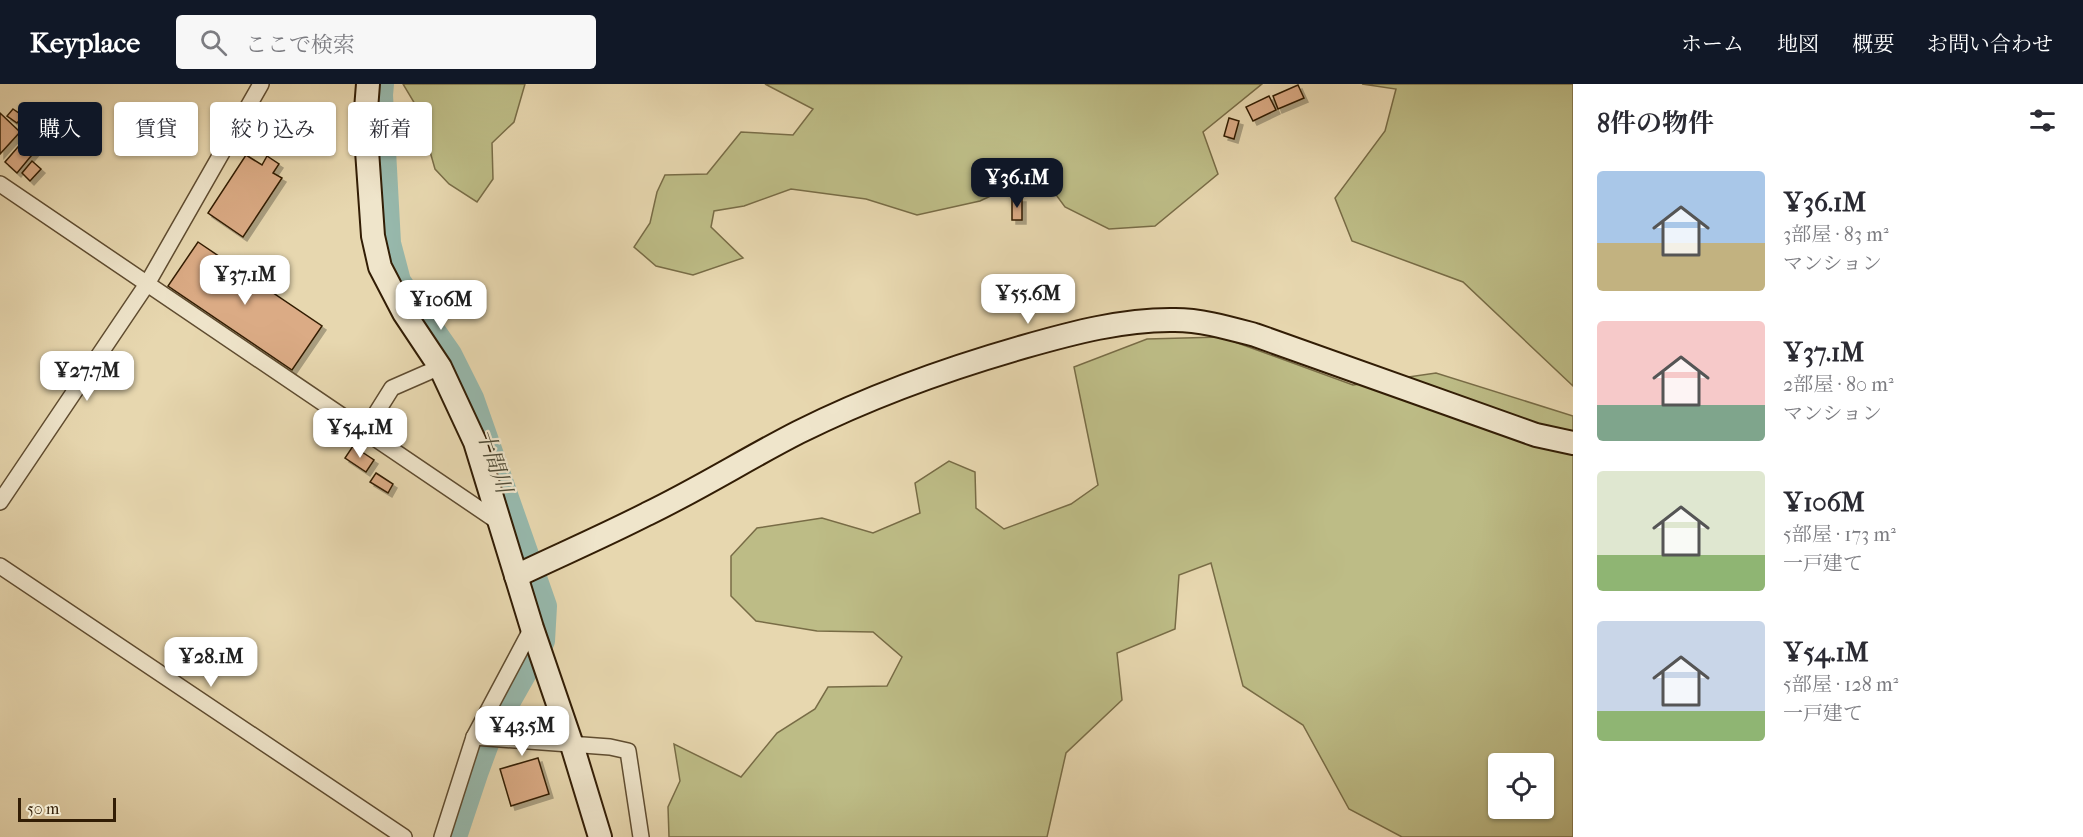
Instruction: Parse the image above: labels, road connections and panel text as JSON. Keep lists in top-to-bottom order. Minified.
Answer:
{"water":["十間川"],"scale_bar":"50 m","page":{"header":"Keyplace","search":"ここで検索","nav":["ホーム","地図","概要","お問い合わせ"],"heading":"8件の物件","chip":["購入","賃貸","絞り込み","新着"],"list":[{"name":"¥36.1M","note":"3部屋 · 83 m² · マンション"},{"name":"¥37.1M","note":"2部屋 · 80 m² · マンション"},{"name":"¥106M","note":"5部屋 · 173 m² · 一戸建て"},{"name":"¥54.1M","note":"5部屋 · 128 m² · 一戸建て"}],"price":["¥36.1M","¥37.1M","¥55.6M","¥106M","¥27.7M","¥54.1M","¥28.1M","¥43.5M"],"scale":"50 m"}}
